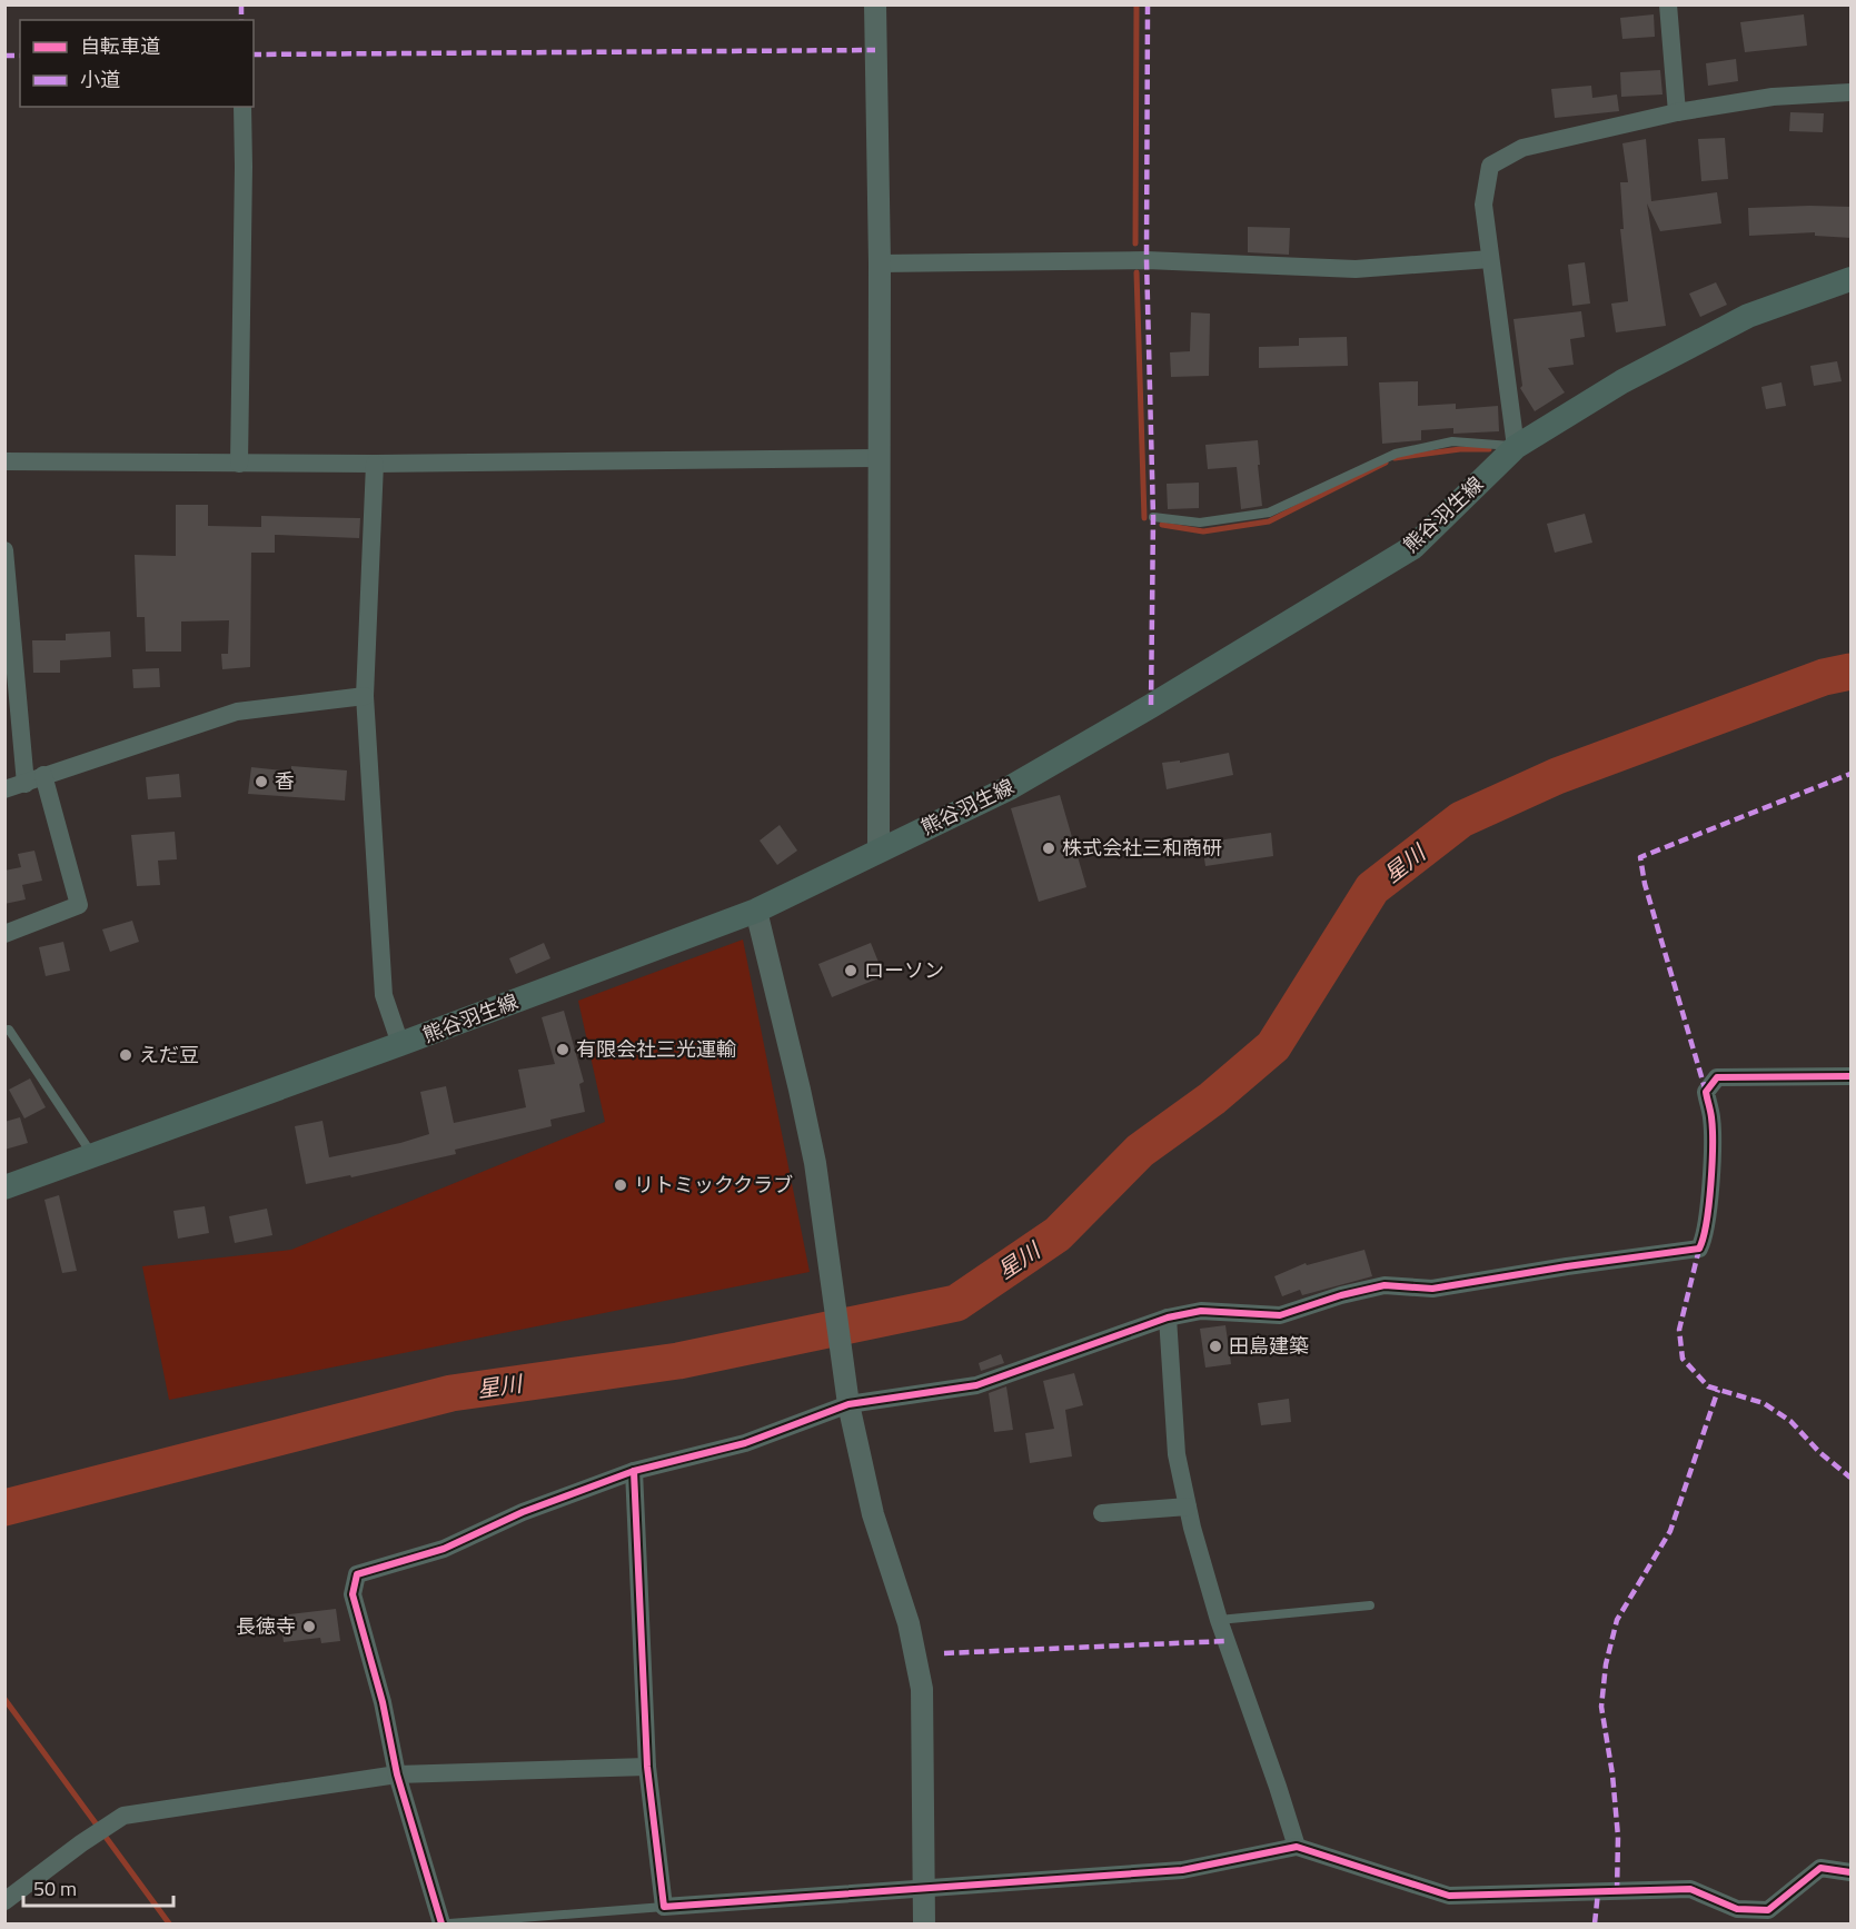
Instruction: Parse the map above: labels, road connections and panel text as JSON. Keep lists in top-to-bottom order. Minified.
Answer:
{"streets":{"main road":["熊谷羽生線"]},"water":["星川"],"places":["香","株式会社三和商研","ローソン","有限会社三光運輸","えだ豆","リトミッククラブ","田島建築","長徳寺"],"legend":["自転車道","小道"],"scale_bar":"50 m"}
